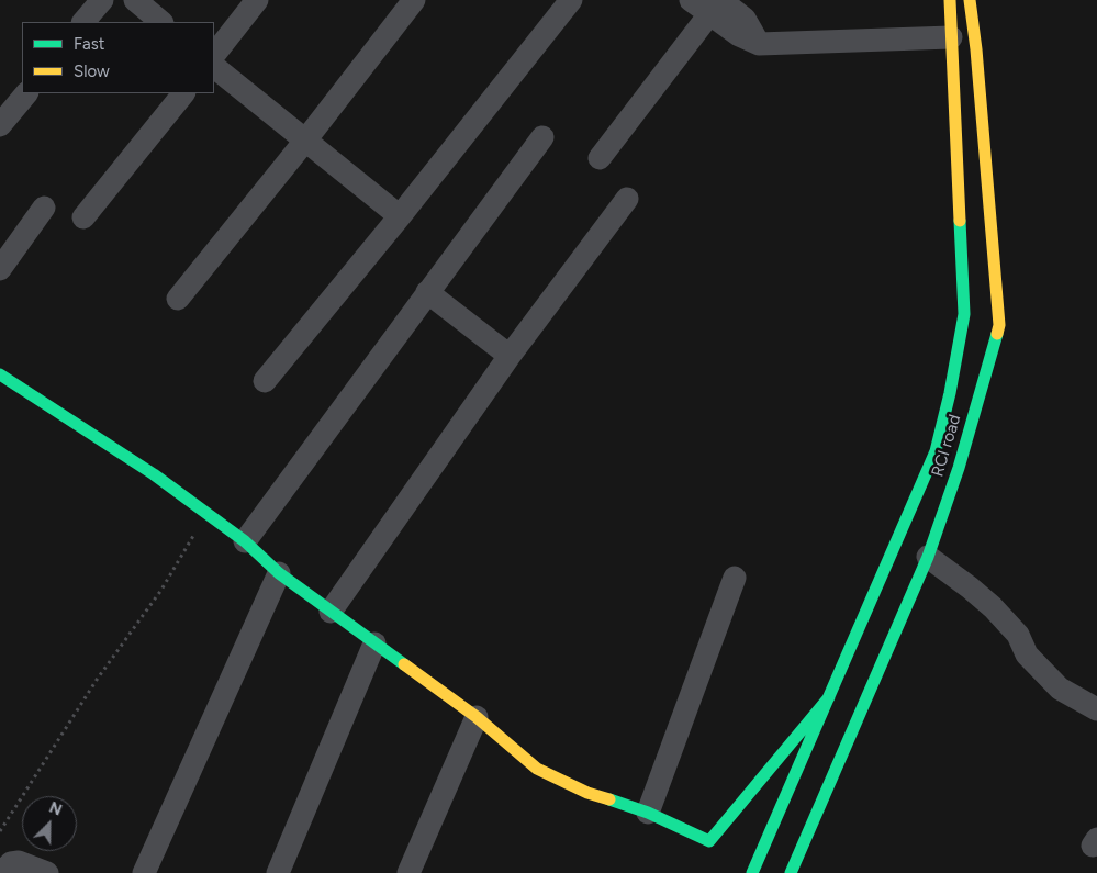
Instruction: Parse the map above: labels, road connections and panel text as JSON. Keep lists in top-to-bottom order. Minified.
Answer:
{"streets":{"main road":["RCI road"]},"legend":["Fast","Slow"],"north":"top right"}
